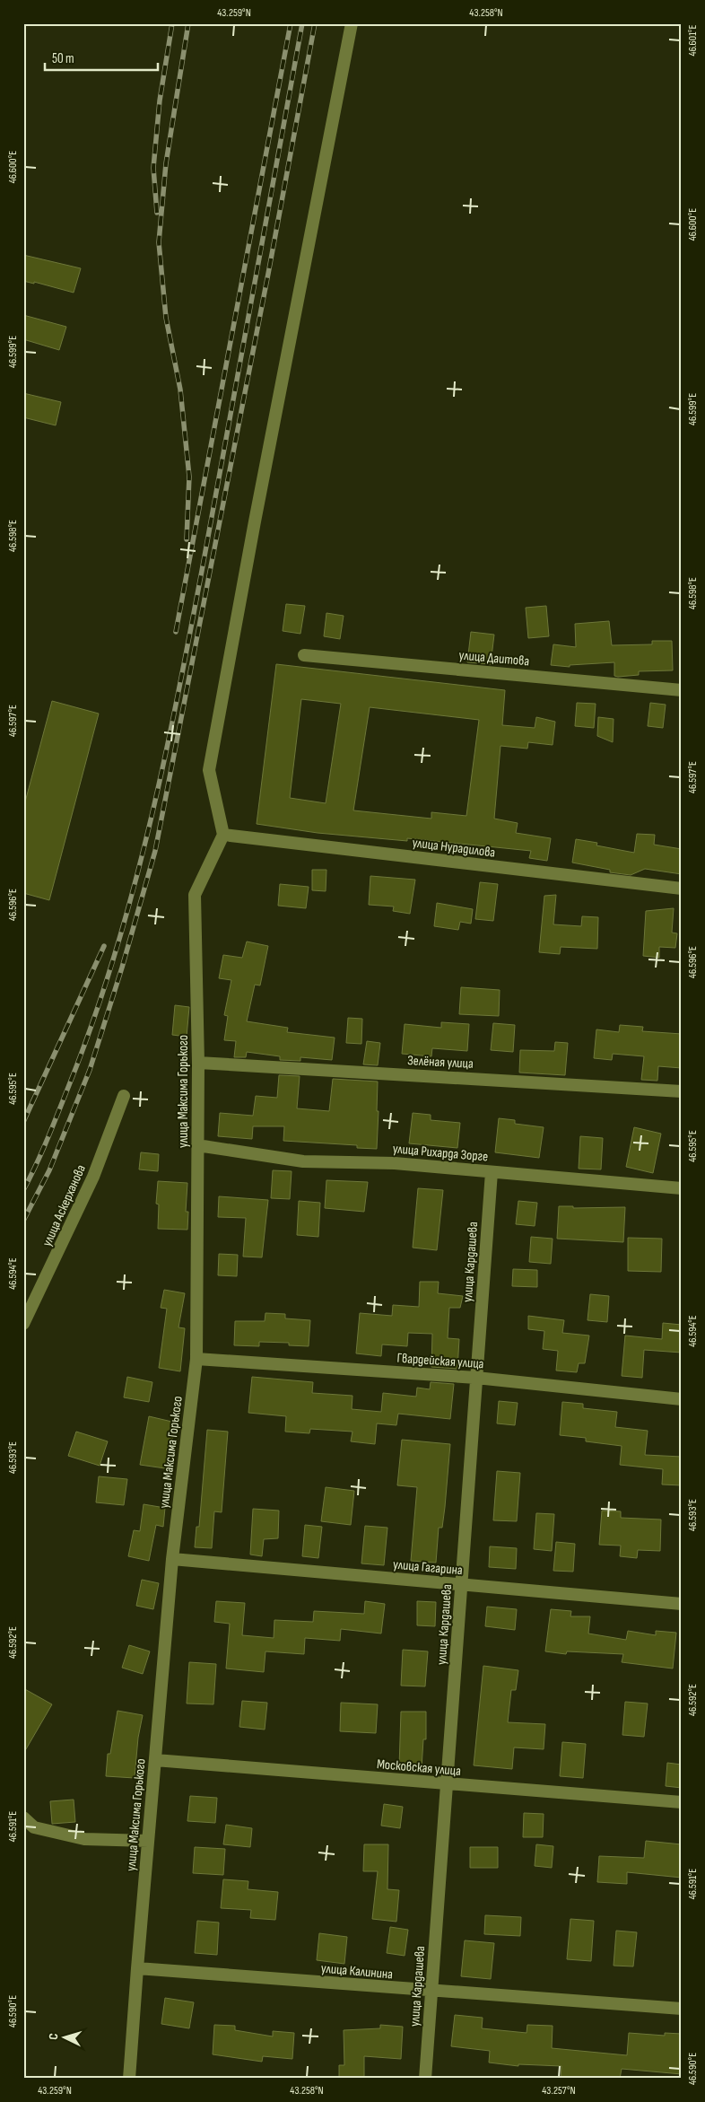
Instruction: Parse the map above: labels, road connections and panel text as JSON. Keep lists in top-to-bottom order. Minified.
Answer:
{"streets":{"street":["улица Даитова","улица Нурадилова","Зелёная улица","улица Максима Горького","улица Рихарда Зорге","улица Аскерханова","улица Кардашева","Гвардейская улица","улица Гагарина","Московская улица","улица Калинина"]},"crossings":[["улица Нурадилова","улица Максима Горького"],["Зелёная улица","улица Максима Горького"],["улица Максима Горького","улица Рихарда Зорге"],["улица Максима Горького","Гвардейская улица"],["улица Максима Горького","улица Гагарина"],["улица Максима Горького","Московская улица"],["улица Максима Горького","улица Калинина"],["улица Рихарда Зорге","улица Кардашева"],["улица Кардашева","Гвардейская улица"],["улица Кардашева","улица Гагарина"],["улица Кардашева","Московская улица"],["улица Кардашева","улица Калинина"]],"scale_bar":"50 m","north":"left","coordinates":["43.259°N","43.258°N","46.601°E","46.600°E","46.599°E","46.598°E","46.597°E","46.596°E","46.595°E","46.594°E","46.593°E","46.592°E","46.591°E","46.590°E","43.257°N"]}
